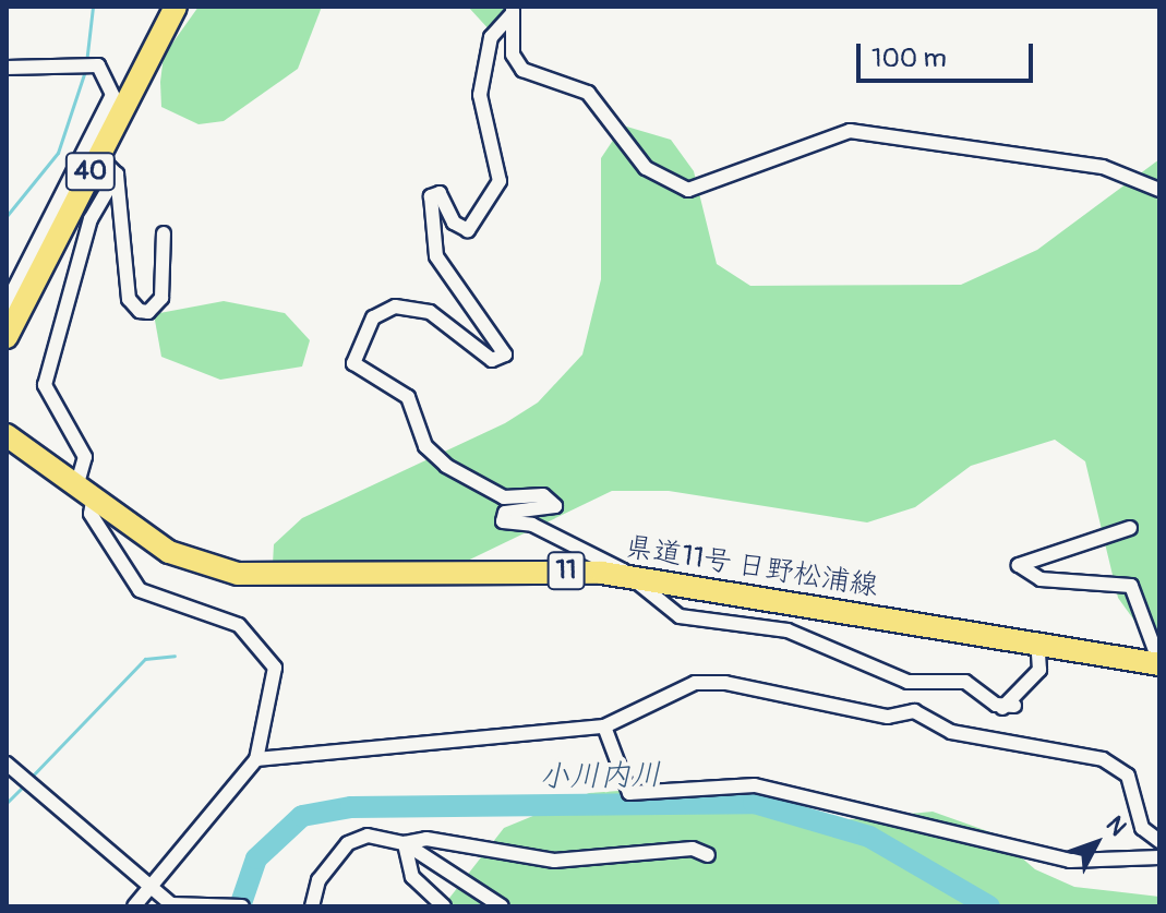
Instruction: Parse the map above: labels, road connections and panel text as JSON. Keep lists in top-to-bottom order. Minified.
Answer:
{"streets":{"main road":["40","県道11号 日野松浦線","11"]},"water":["小川内川"],"scale_bar":"100 m","north":"top right"}
